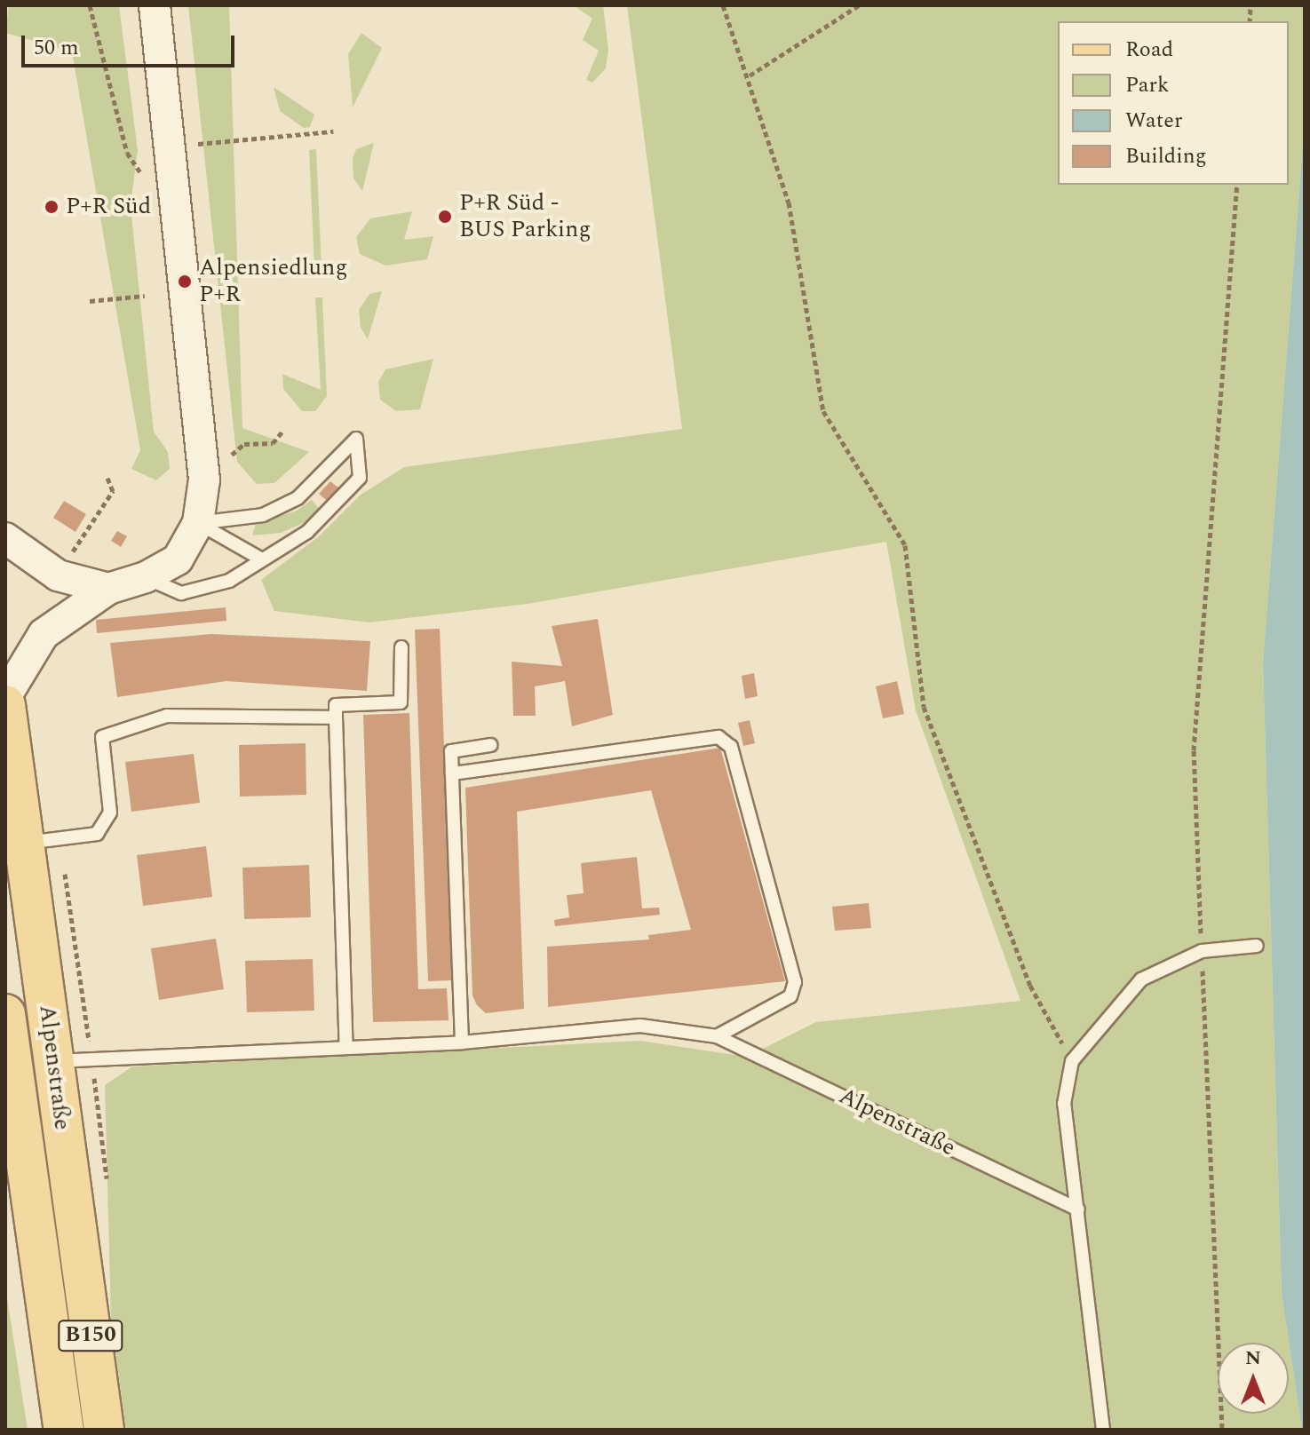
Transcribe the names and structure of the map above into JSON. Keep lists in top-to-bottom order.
{
  "streets": {
    "main road": ["Alpenstraße", "B150"]
  },
  "places": ["P+R Süd", "P+R Süd - BUS Parking", "Alpensiedlung P+R"],
  "legend": [
    "Road",
    "Park",
    "Water",
    "Building"
  ],
  "scale_bar": "50 m",
  "north": "top"
}
